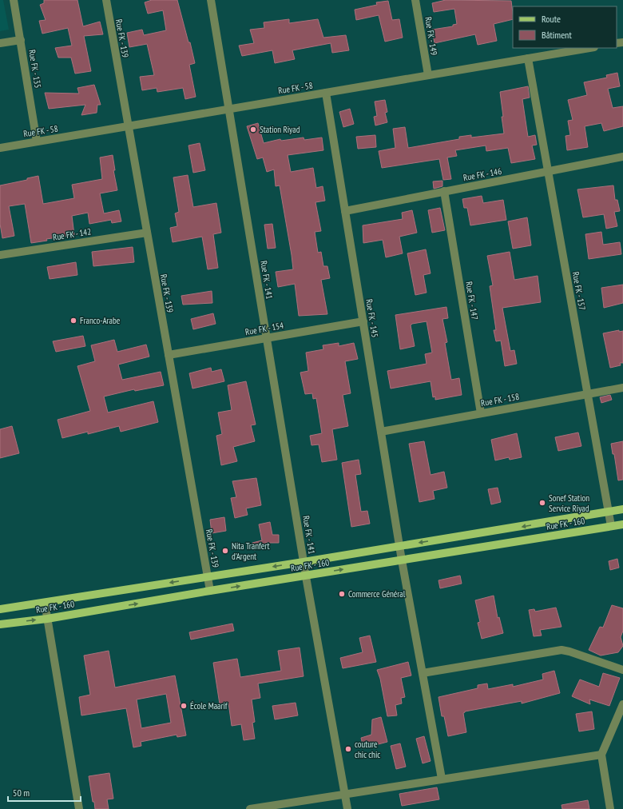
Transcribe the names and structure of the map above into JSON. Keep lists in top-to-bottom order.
{
  "streets": {
    "main road": ["Rue FK - 160"],
    "street": [
      "Rue FK - 149",
      "Rue FK - 139",
      "Rue FK - 135",
      "Rue FK - 58",
      "Rue FK - 146",
      "Rue FK - 142",
      "Rue FK - 141",
      "Rue FK - 157",
      "Rue FK - 147",
      "Rue FK - 145",
      "Rue FK - 154",
      "Rue FK - 158"
    ]
  },
  "crossings": [
    ["Rue FK - 149", "Rue FK - 58"],
    ["Rue FK - 139", "Rue FK - 58"],
    ["Rue FK - 139", "Rue FK - 142"],
    ["Rue FK - 139", "Rue FK - 154"],
    ["Rue FK - 139", "Rue FK - 160"],
    ["Rue FK - 135", "Rue FK - 58"],
    ["Rue FK - 58", "Rue FK - 141"],
    ["Rue FK - 58", "Rue FK - 157"],
    ["Rue FK - 58", "Rue FK - 145"],
    ["Rue FK - 146", "Rue FK - 157"],
    ["Rue FK - 146", "Rue FK - 147"],
    ["Rue FK - 146", "Rue FK - 145"],
    ["Rue FK - 141", "Rue FK - 154"],
    ["Rue FK - 141", "Rue FK - 160"],
    ["Rue FK - 157", "Rue FK - 158"],
    ["Rue FK - 157", "Rue FK - 160"],
    ["Rue FK - 147", "Rue FK - 158"],
    ["Rue FK - 145", "Rue FK - 154"],
    ["Rue FK - 145", "Rue FK - 158"],
    ["Rue FK - 145", "Rue FK - 160"]
  ],
  "places": [
    "Station Riyad",
    "Franco-Arabe",
    "Sonef Station Service Riyad",
    "Nita Tranfert d'Argent",
    "Commerce Général",
    "École Maarif",
    "couture chic chic"
  ],
  "legend": ["Route", "Bâtiment"],
  "scale_bar": "50 m"
}
